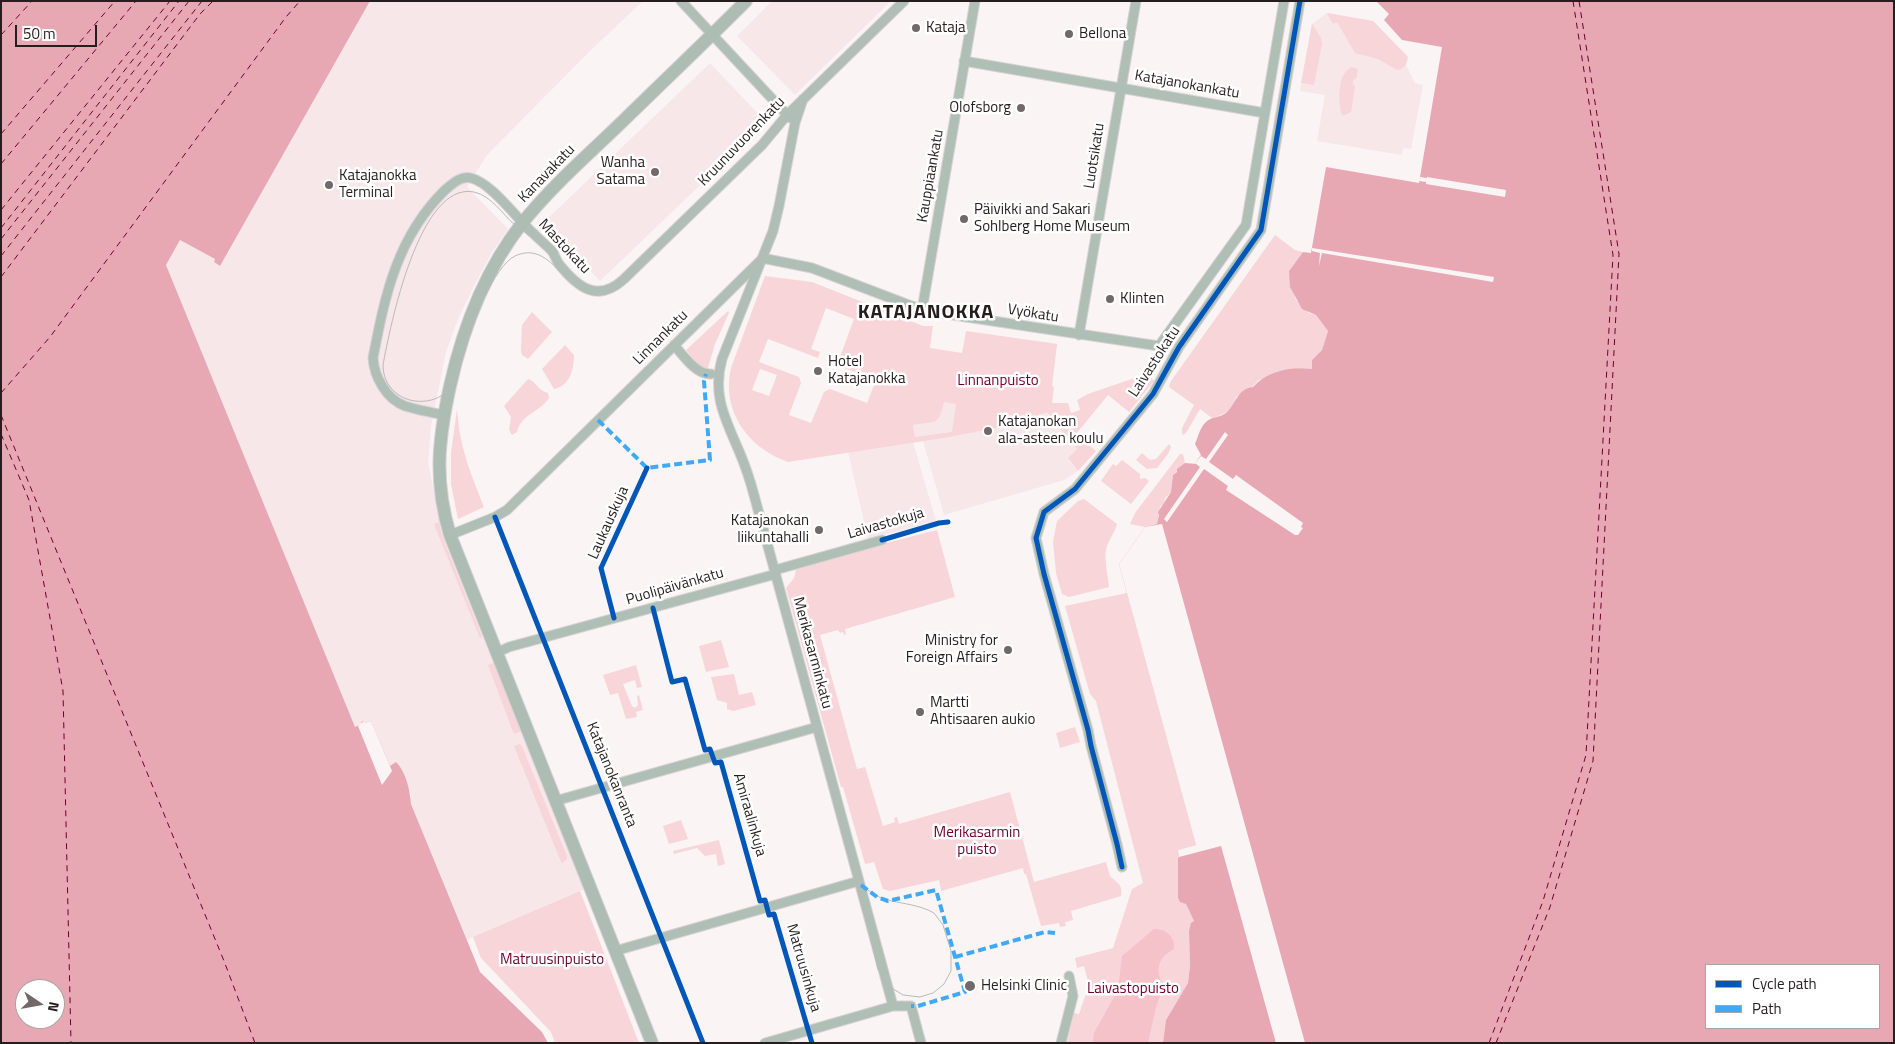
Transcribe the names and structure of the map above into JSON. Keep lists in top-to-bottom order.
{
  "streets": {
    "main road": ["Kanavakatu"],
    "street": [
      "Katajanokankatu",
      "Kruunuvuorenkatu",
      "Luotsikatu",
      "Kauppiaankatu",
      "Mastokatu",
      "Vyökatu",
      "Linnankatu",
      "Laivastokatu",
      "Laivastokuja",
      "Puolipäivänkatu",
      "Merikasarminkatu"
    ],
    "cycle path": ["Laukauskuja", "Katajanokanranta", "Amiraalinkuja"]
  },
  "crossings": [
    ["Katajanokankatu", "Luotsikatu"],
    ["Katajanokankatu", "Kauppiaankatu"],
    ["Katajanokankatu", "Laivastokatu"],
    ["Kruunuvuorenkatu", "Mastokatu"],
    ["Kruunuvuorenkatu", "Linnankatu"],
    ["Luotsikatu", "Vyökatu"],
    ["Kanavakatu", "Mastokatu"],
    ["Kauppiaankatu", "Vyökatu"],
    ["Vyökatu", "Linnankatu"],
    ["Vyökatu", "Laivastokatu"],
    ["Vyökatu", "Merikasarminkatu"],
    ["Linnankatu", "Merikasarminkatu"],
    ["Laivastokuja", "Puolipäivänkatu"],
    ["Laivastokuja", "Merikasarminkatu"],
    ["Puolipäivänkatu", "Merikasarminkatu"]
  ],
  "districts": ["KATAJANOKKA"],
  "parks": [
    "Linnanpuisto",
    "Merikasarmin puisto",
    "Matruusinpuisto",
    "Laivastopuisto"
  ],
  "places": [
    "Kataja",
    "Bellona",
    "Olofsborg",
    "Wanha Satama",
    "Katajanokka Terminal",
    "Päivikki and Sakari Sohlberg Home Museum",
    "Klinten",
    "Hotel Katajanokka",
    "Katajanokan ala-asteen koulu",
    "Katajanokan liikuntahalli",
    "Ministry for Foreign Affairs",
    "Martti Ahtisaaren aukio",
    "Helsinki Clinic"
  ],
  "legend": ["Cycle path", "Path"],
  "scale_bar": "50 m",
  "north": "right"
}
